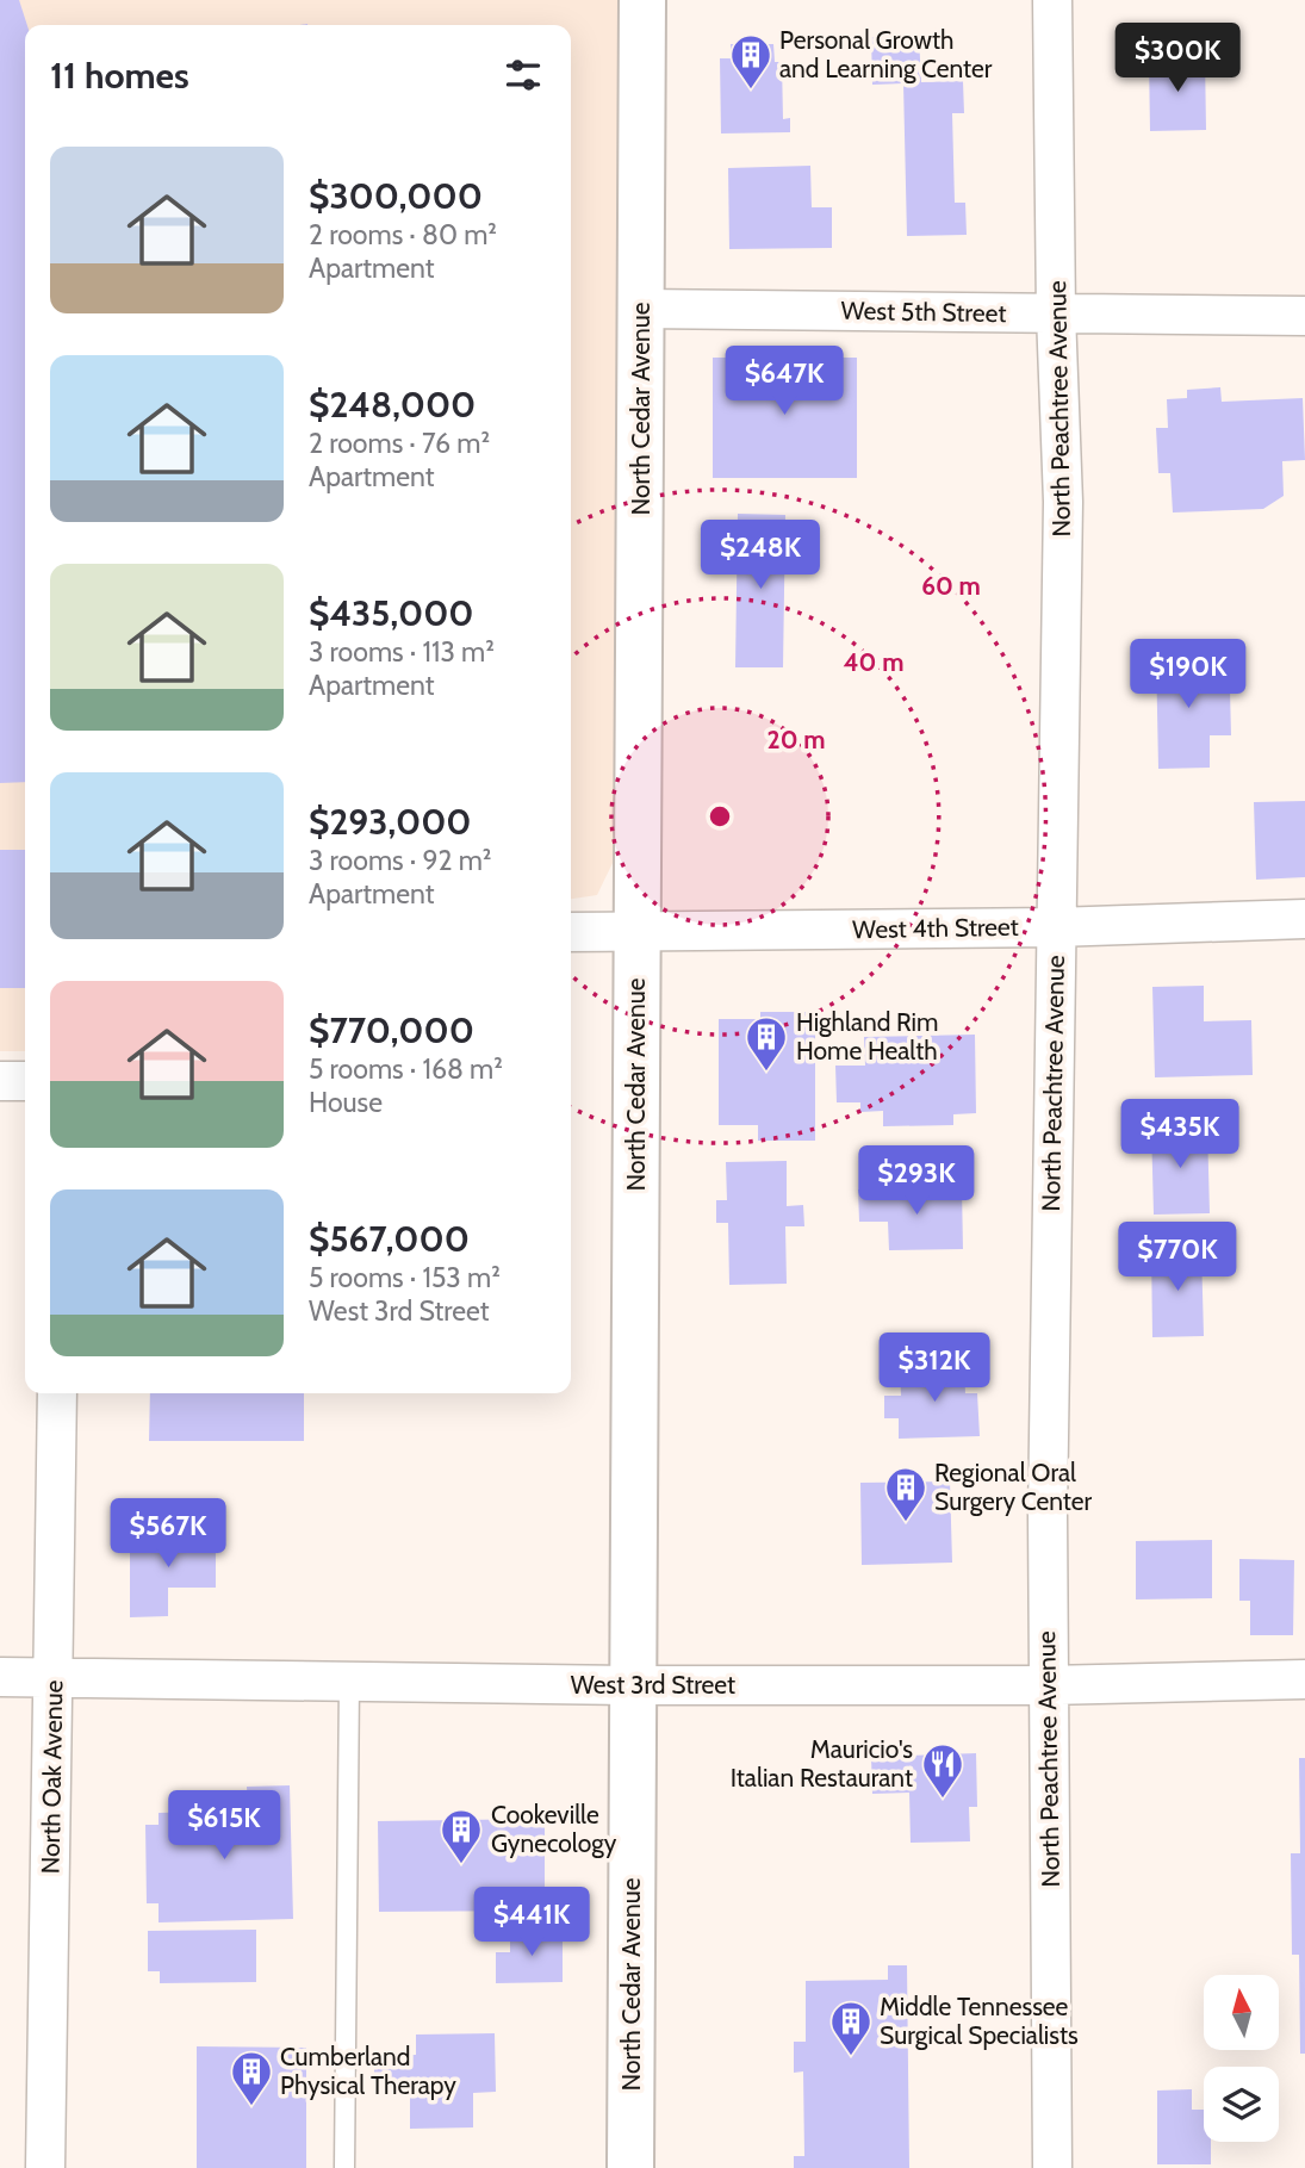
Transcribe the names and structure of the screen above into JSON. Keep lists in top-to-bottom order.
{
  "streets": {
    "street": [
      "West 5th Street",
      "North Cedar Avenue",
      "North Peachtree Avenue",
      "West 4th Street",
      "West 3rd Street",
      "North Oak Avenue"
    ]
  },
  "crossings": [
    ["West 5th Street", "North Cedar Avenue"],
    ["West 5th Street", "North Peachtree Avenue"],
    ["North Cedar Avenue", "West 4th Street"],
    ["North Cedar Avenue", "West 3rd Street"],
    ["North Peachtree Avenue", "West 4th Street"],
    ["North Peachtree Avenue", "West 3rd Street"],
    ["West 3rd Street", "North Oak Avenue"]
  ],
  "places": {
    "building": [
      "Personal Growth and Learning Center",
      "Highland Rim Home Health",
      "Regional Oral Surgery Center",
      "Cookeville Gynecology",
      "Middle Tennessee Surgical Specialists",
      "Cumberland Physical Therapy"
    ],
    "restaurant": ["Mauricio's Italian Restaurant"]
  },
  "north": "top",
  "page": {
    "price": [
      "$300K",
      "$647K",
      "$248K",
      "$190K",
      "$435K",
      "$293K",
      "$770K",
      "$312K",
      "$567K",
      "$615K",
      "$441K"
    ],
    "heading": "11 homes",
    "list": [
      {
        "name": "$300,000",
        "note": "2 rooms · 80 m² · Apartment"
      },
      {
        "name": "$248,000",
        "note": "2 rooms · 76 m² · Apartment"
      },
      {
        "name": "$435,000",
        "note": "3 rooms · 113 m² · Apartment"
      },
      {
        "name": "$293,000",
        "note": "3 rooms · 92 m² · Apartment"
      },
      {
        "name": "$770,000",
        "note": "5 rooms · 168 m² · House"
      },
      {
        "name": "$567,000",
        "note": "5 rooms · 153 m² · West 3rd Street"
      }
    ]
  },
  "rings": ["60 m", "40 m", "20 m"]
}
